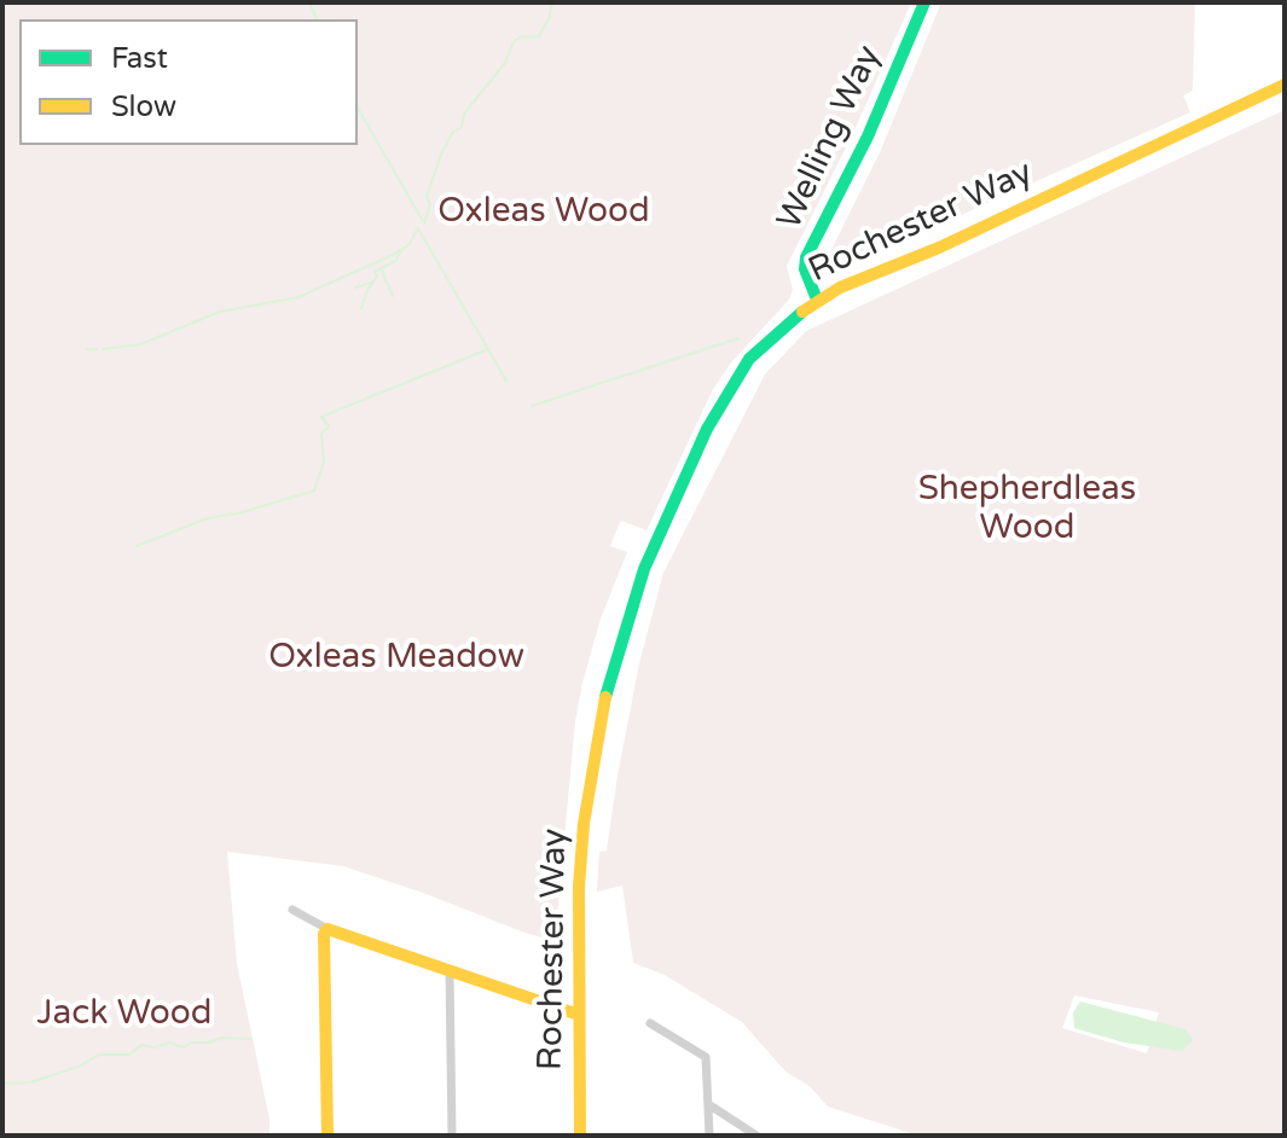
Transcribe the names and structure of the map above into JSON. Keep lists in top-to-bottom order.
{
  "streets": {
    "street": ["Welling Way", "Rochester Way"]
  },
  "crossings": [
    ["Welling Way", "Rochester Way"]
  ],
  "parks": [
    "Oxleas Wood",
    "Shepherdleas Wood",
    "Oxleas Meadow",
    "Jack Wood"
  ],
  "legend": ["Fast", "Slow"]
}
